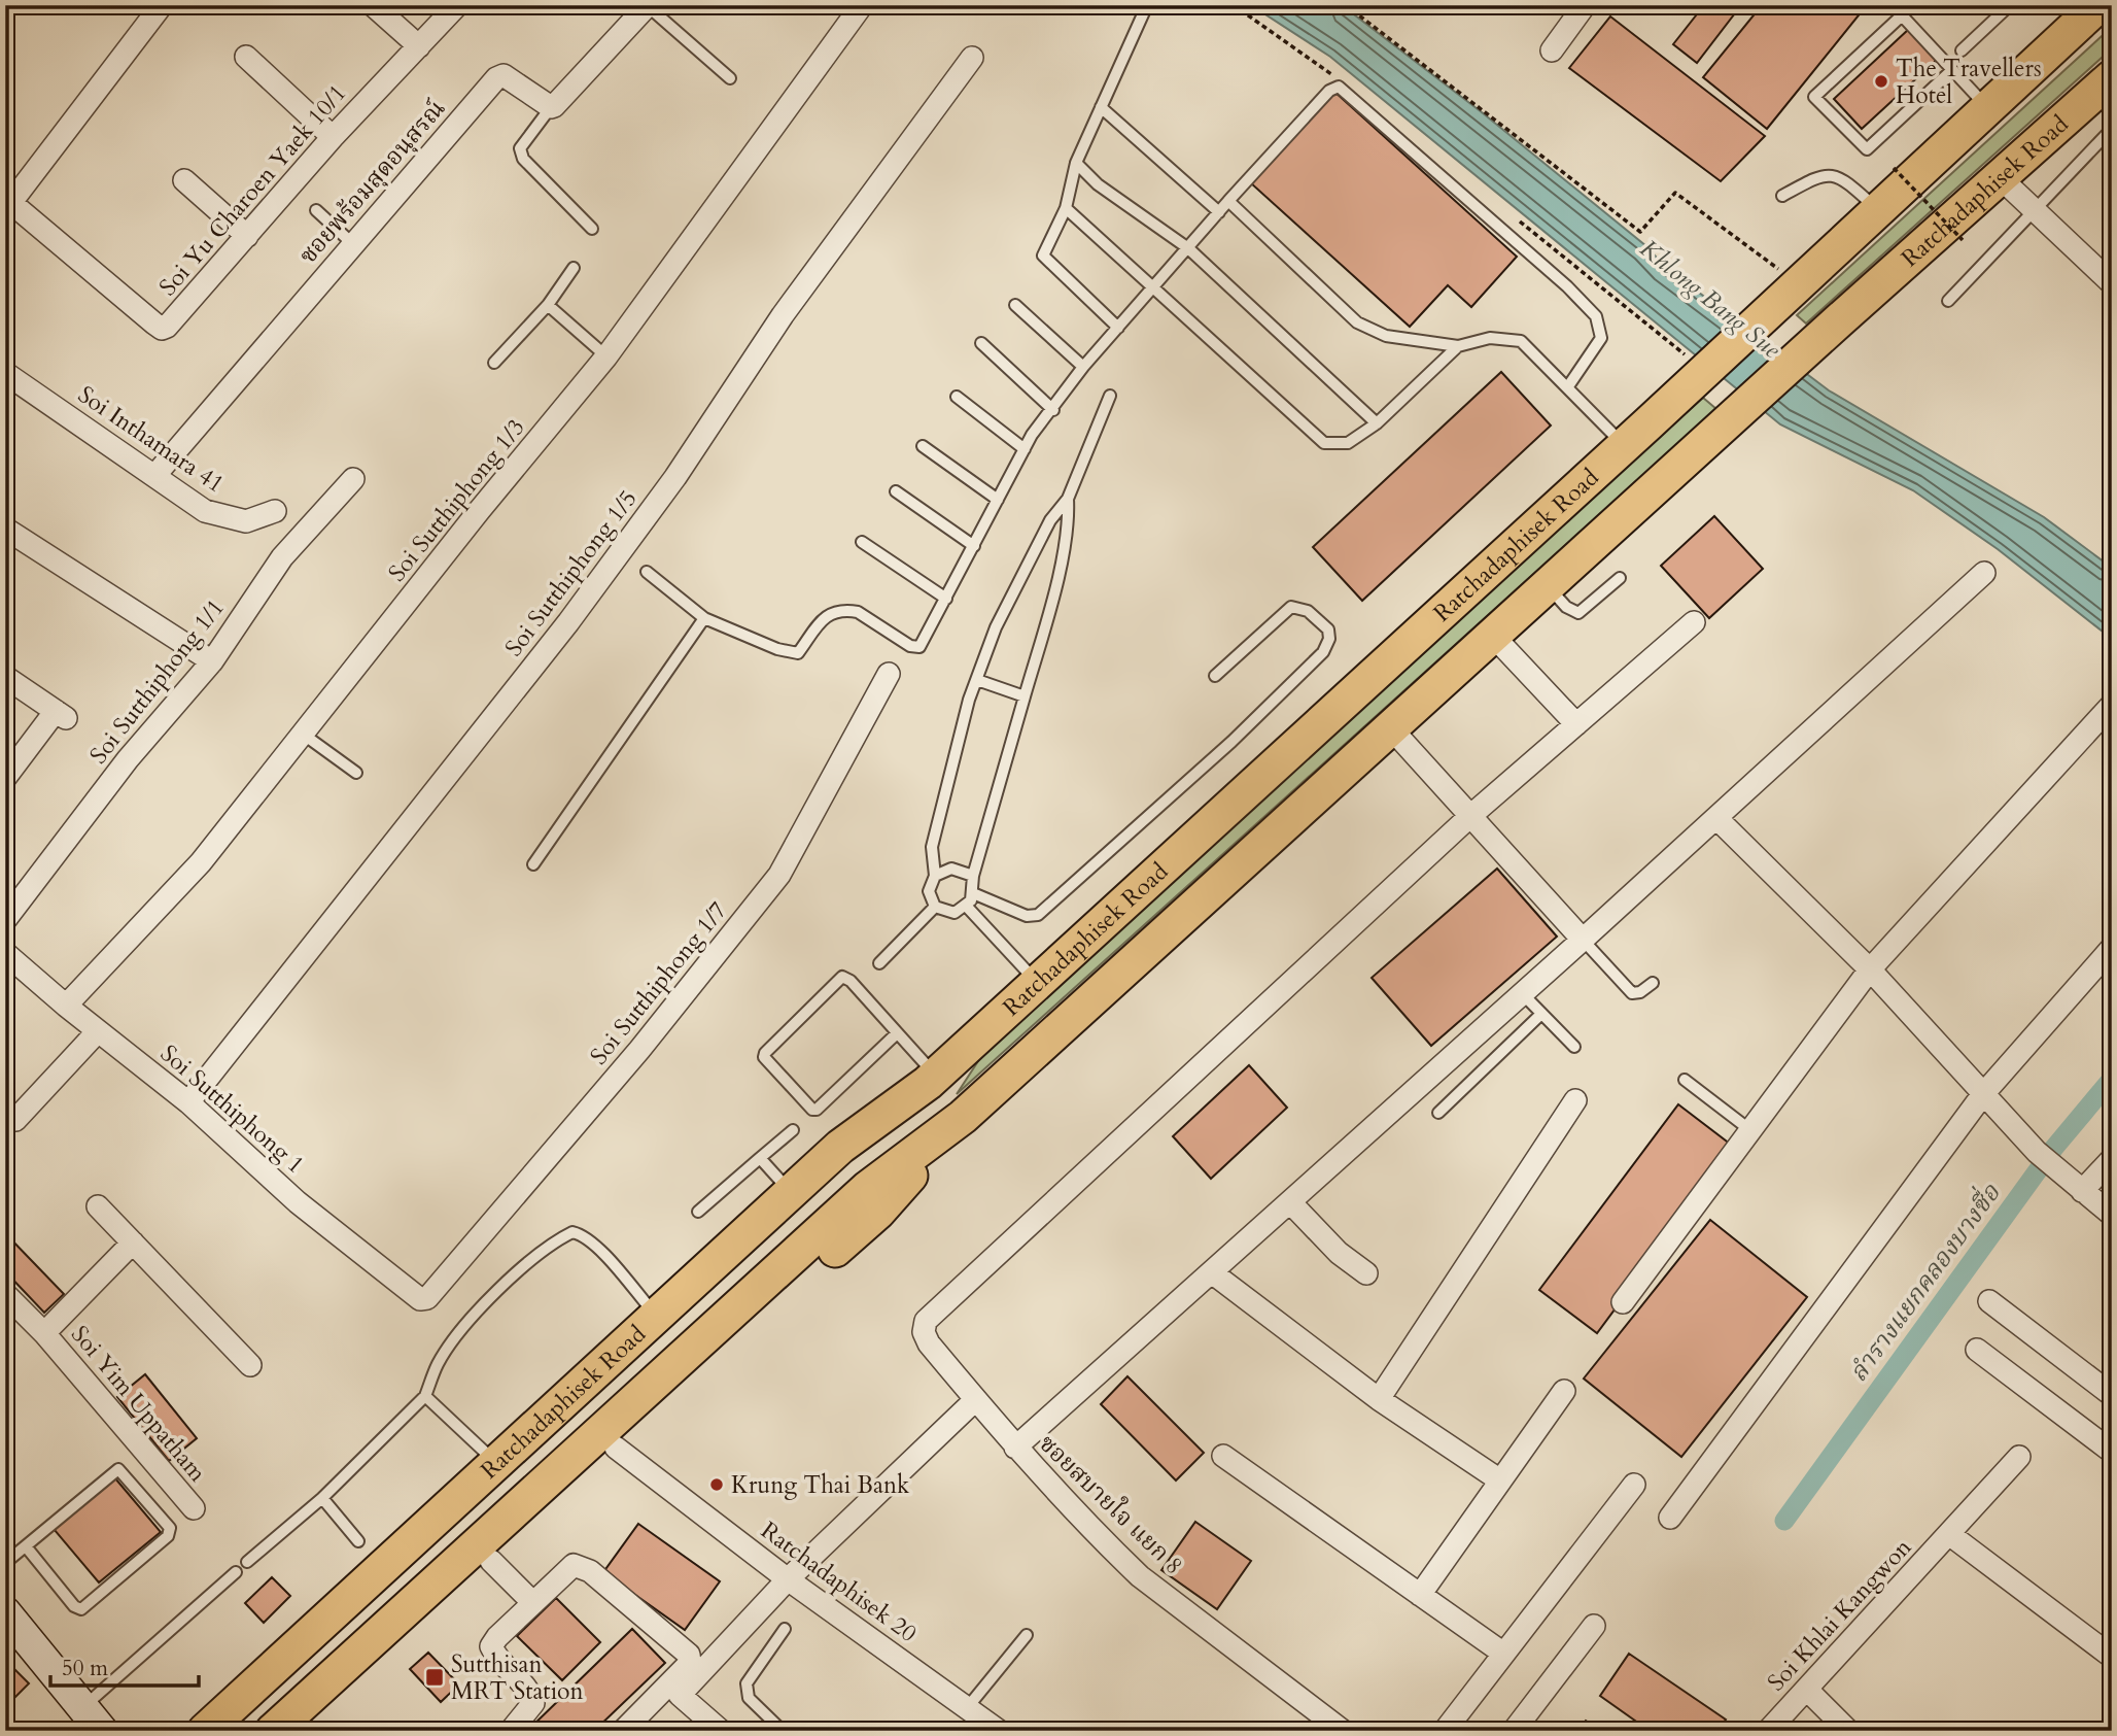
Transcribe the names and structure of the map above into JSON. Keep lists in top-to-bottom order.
{
  "streets": {
    "main road": ["Ratchadaphisek Road"],
    "street": [
      "ซอยพร้อมสุดอนุสรณ์",
      "Soi Yu Charoen Yaek 10/1",
      "Soi Inthamara 41",
      "Soi Sutthiphong 1/3",
      "Soi Sutthiphong 1/5",
      "Soi Sutthiphong 1/1",
      "Soi Sutthiphong 1/7",
      "Soi Sutthiphong 1",
      "Soi Yim Uppatham",
      "ซอยสบายใจ แยก 8",
      "Ratchadaphisek 20",
      "Soi Khlai Kangwon"
    ]
  },
  "crossings": [
    ["ซอยพร้อมสุดอนุสรณ์", "Soi Inthamara 41"],
    ["Ratchadaphisek Road", "Ratchadaphisek 20"],
    ["Soi Sutthiphong 1/3", "Soi Sutthiphong 1"],
    ["Soi Sutthiphong 1/5", "Soi Sutthiphong 1"],
    ["Soi Sutthiphong 1/7", "Soi Sutthiphong 1"]
  ],
  "water": ["Khlong Bang Sue", "ลำรางแยกคลองบางซื่อ"],
  "places": {
    "other": ["The Travellers Hotel", "Krung Thai Bank"],
    "transit": ["Sutthisan MRT Station"]
  },
  "scale_bar": "50 m"
}
